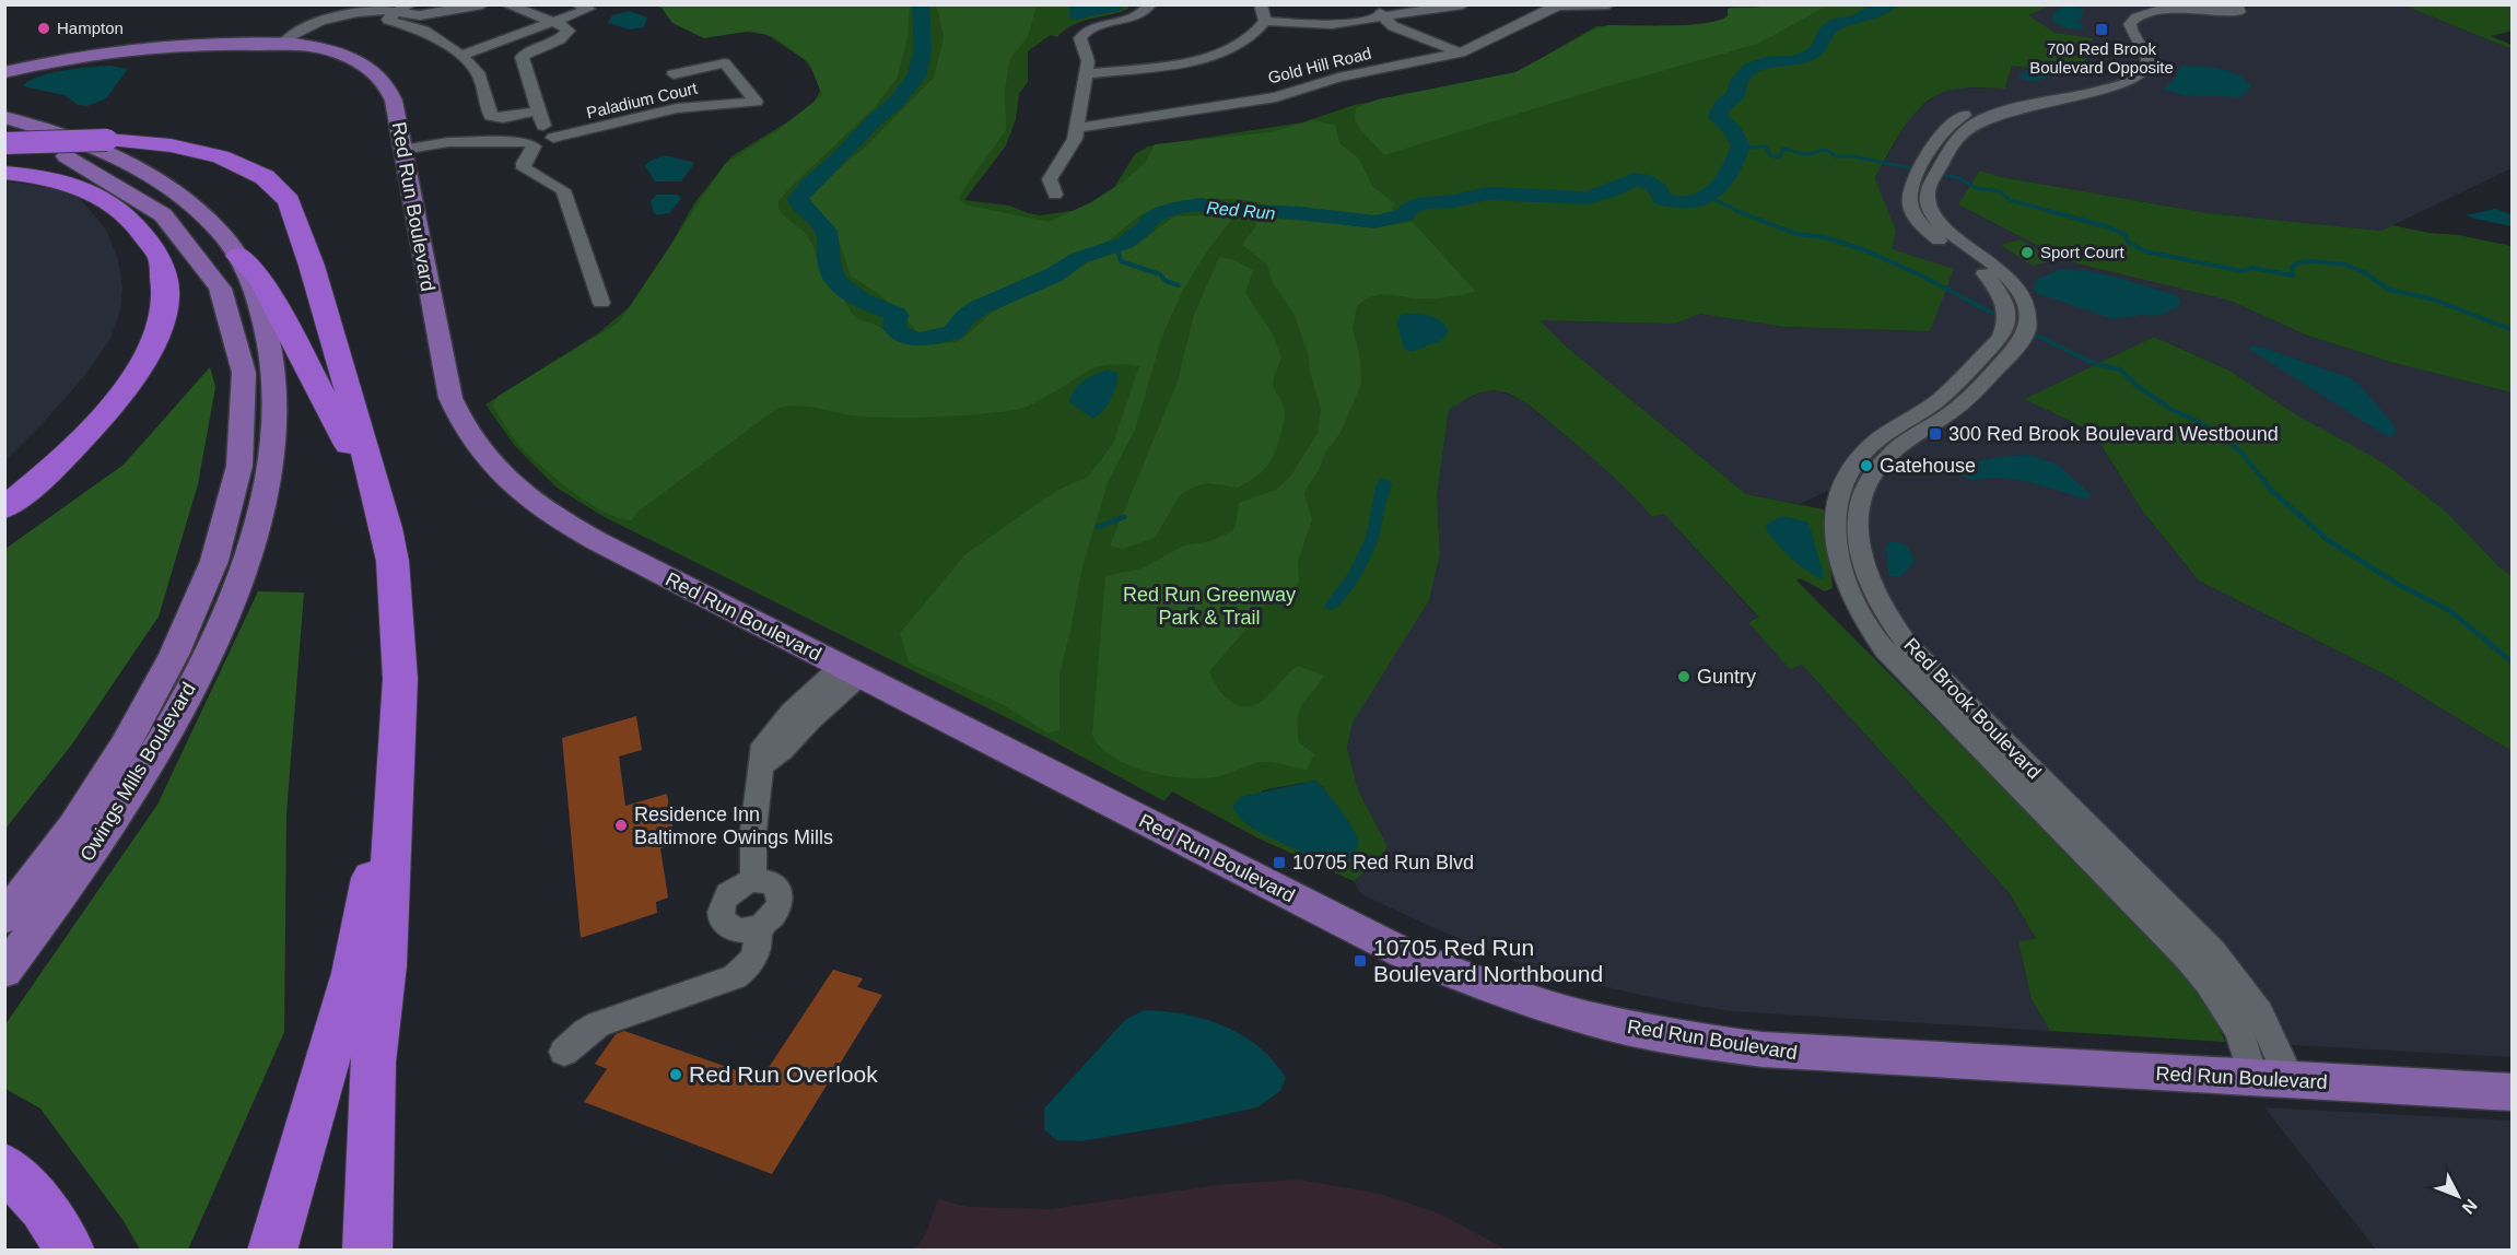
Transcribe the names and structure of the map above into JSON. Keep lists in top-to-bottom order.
{
  "streets": {
    "main road": ["Red Run Boulevard", "Owings Mills Boulevard"],
    "street": ["Gold Hill Road", "Paladium Court", "Red Brook Boulevard"]
  },
  "crossings": [
    ["Paladium Court", "Red Run Boulevard"],
    ["Red Run Boulevard", "Red Brook Boulevard"]
  ],
  "water": ["Red Run"],
  "parks": ["Red Run Greenway Park & Trail"],
  "places": {
    "other": [
      "Hampton",
      "Sport Court",
      "Gatehouse",
      "Guntry",
      "Residence Inn Baltimore Owings Mills",
      "Red Run Overlook"
    ],
    "transit": [
      "700 Red Brook Boulevard Opposite",
      "300 Red Brook Boulevard Westbound",
      "10705 Red Run Blvd",
      "10705 Red Run Boulevard Northbound"
    ]
  },
  "north": "bottom right"
}
